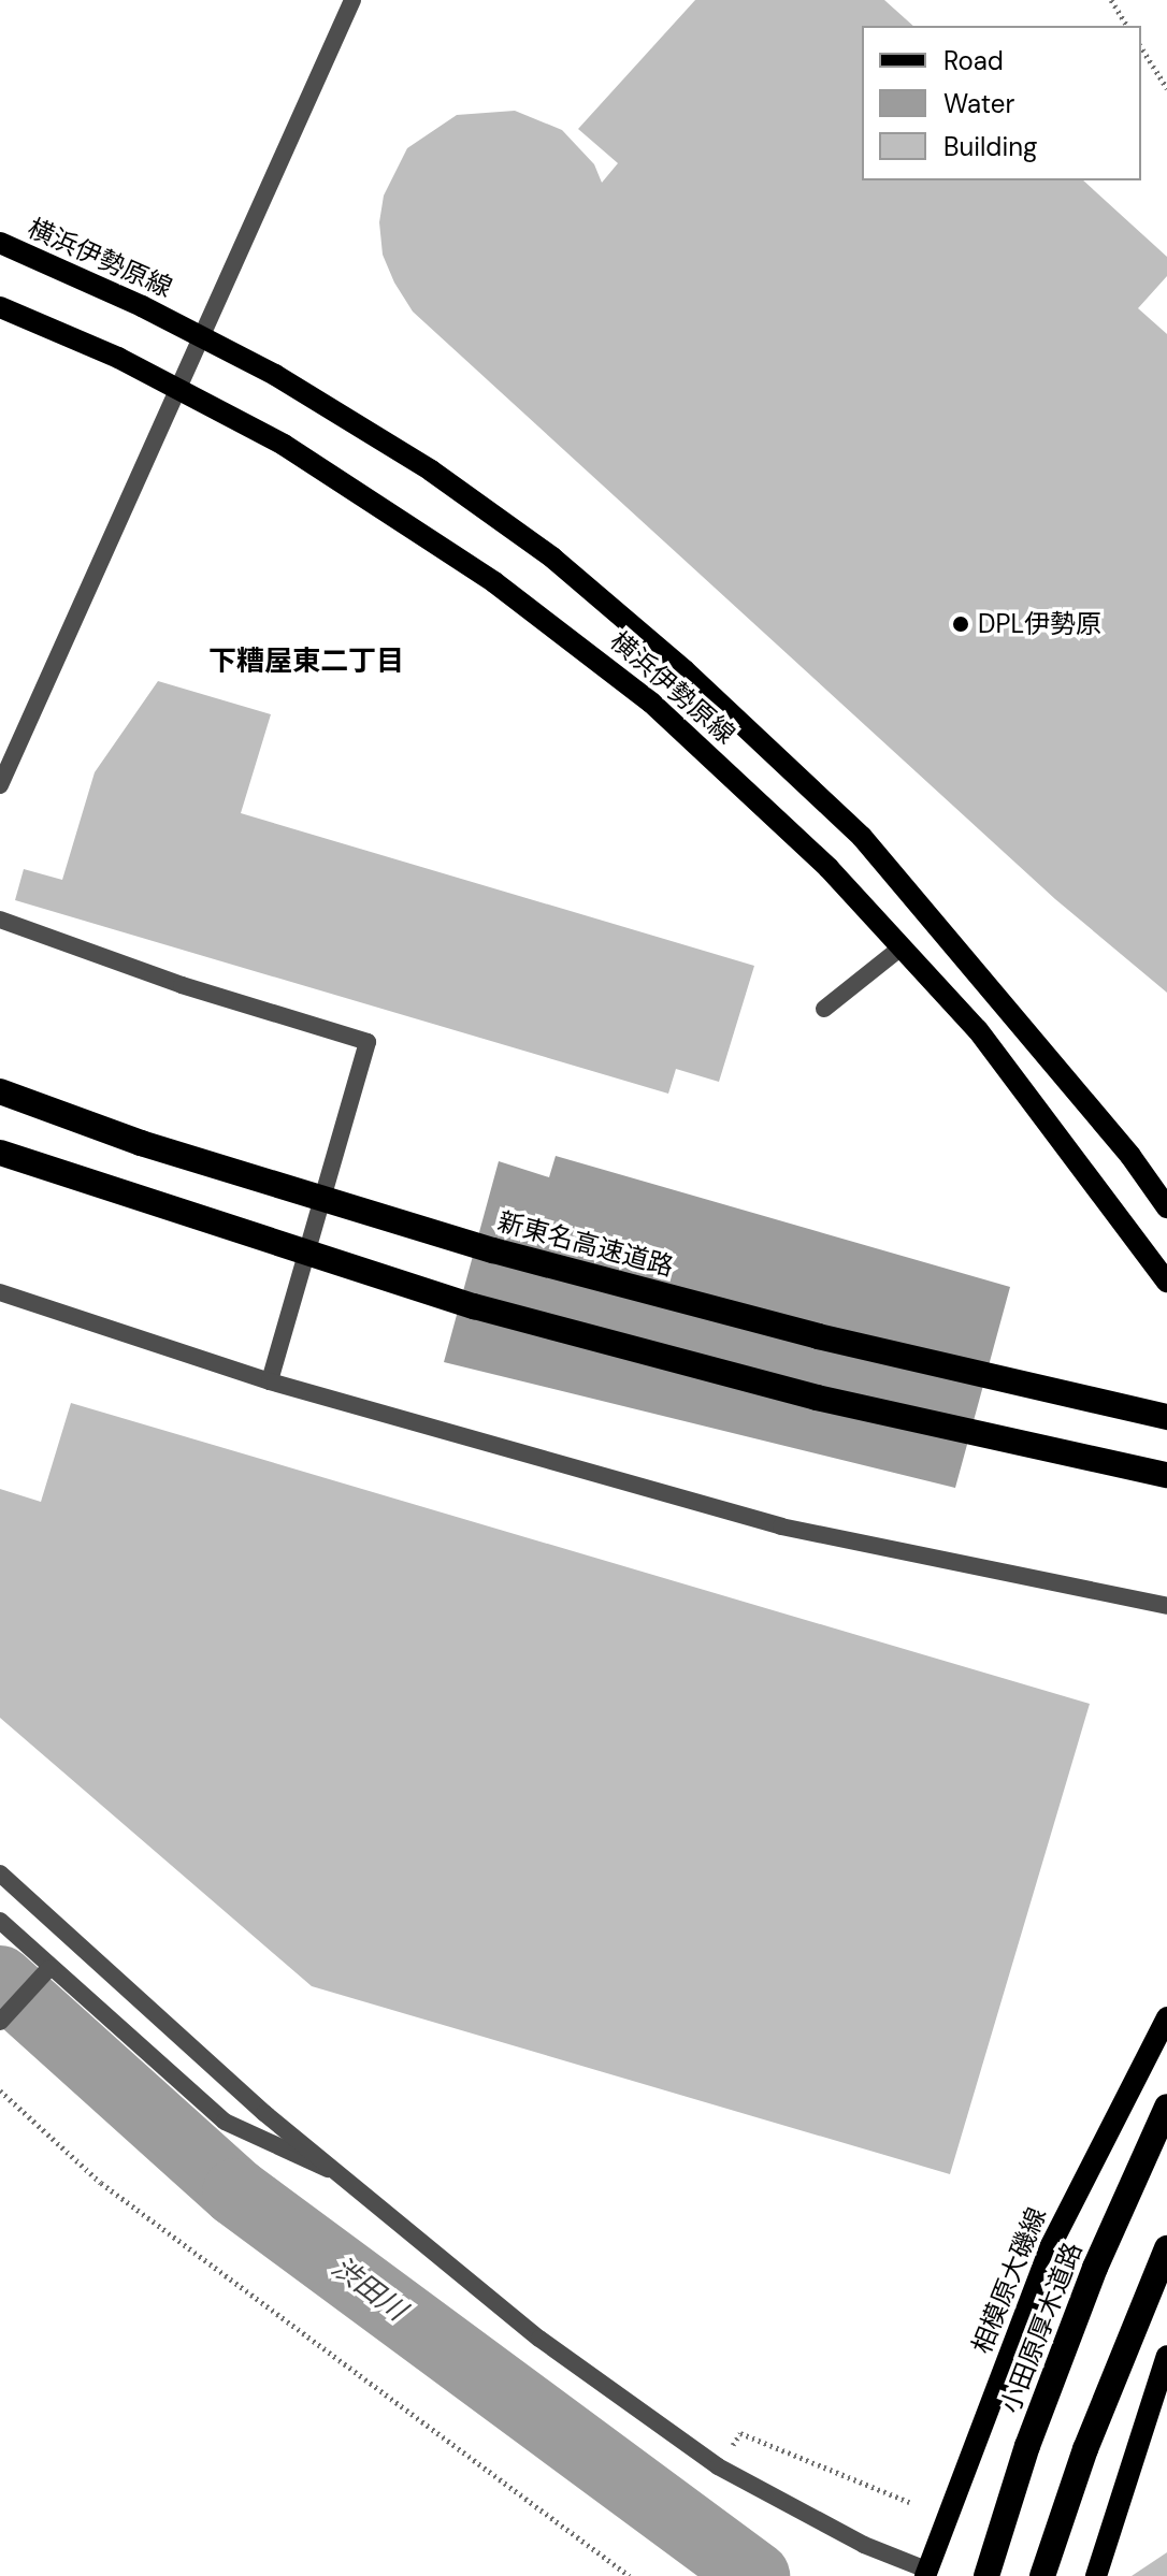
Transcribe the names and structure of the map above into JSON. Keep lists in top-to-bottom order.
{
  "streets": {
    "highway": ["新東名高速道路", "小田原厚木道路"],
    "main road": ["横浜伊勢原線", "相模原大磯線"]
  },
  "districts": ["下糟屋東二丁目"],
  "water": ["渋田川"],
  "places": ["DPL伊勢原"],
  "legend": ["Road", "Water", "Building"]
}
